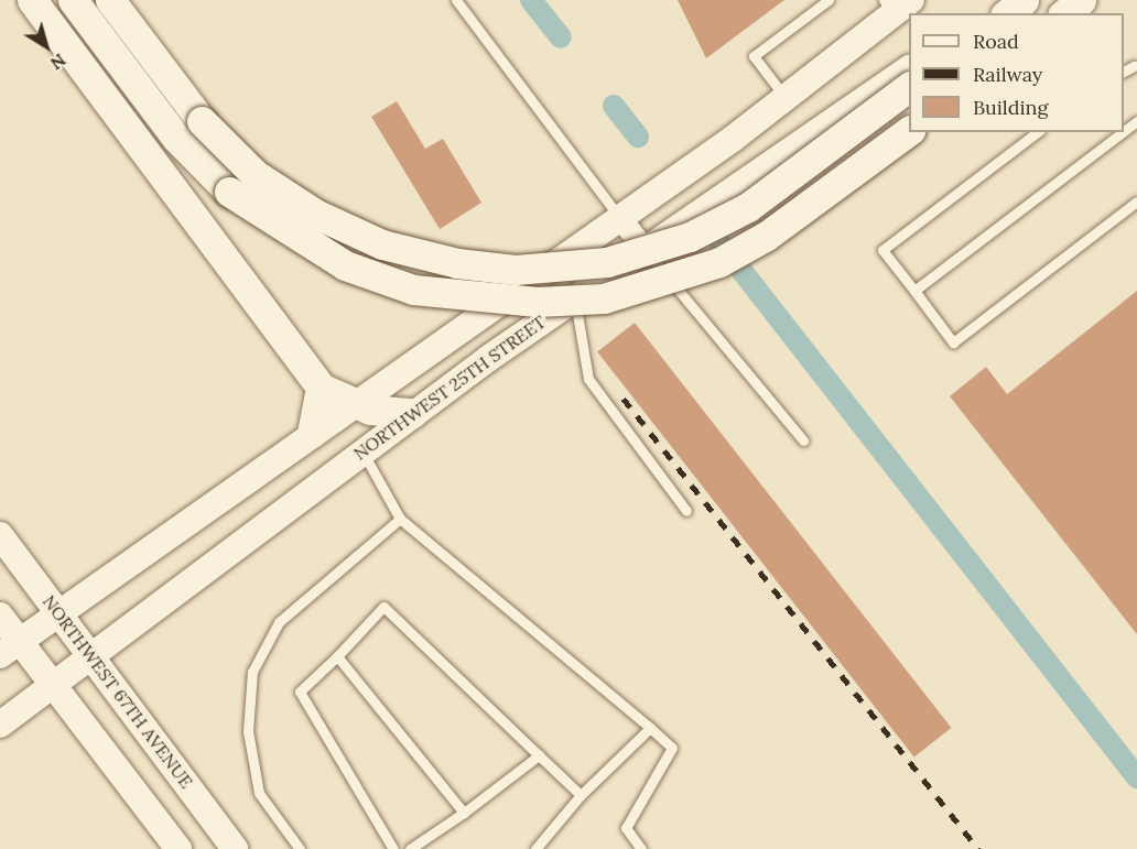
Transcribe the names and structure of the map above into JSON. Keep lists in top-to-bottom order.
{
  "streets": {
    "street": ["NORTHWEST 25TH STREET", "NORTHWEST 67TH AVENUE"]
  },
  "crossings": [
    ["NORTHWEST 25TH STREET", "NORTHWEST 67TH AVENUE"]
  ],
  "legend": ["Road", "Railway", "Building"],
  "north": "bottom right"
}
